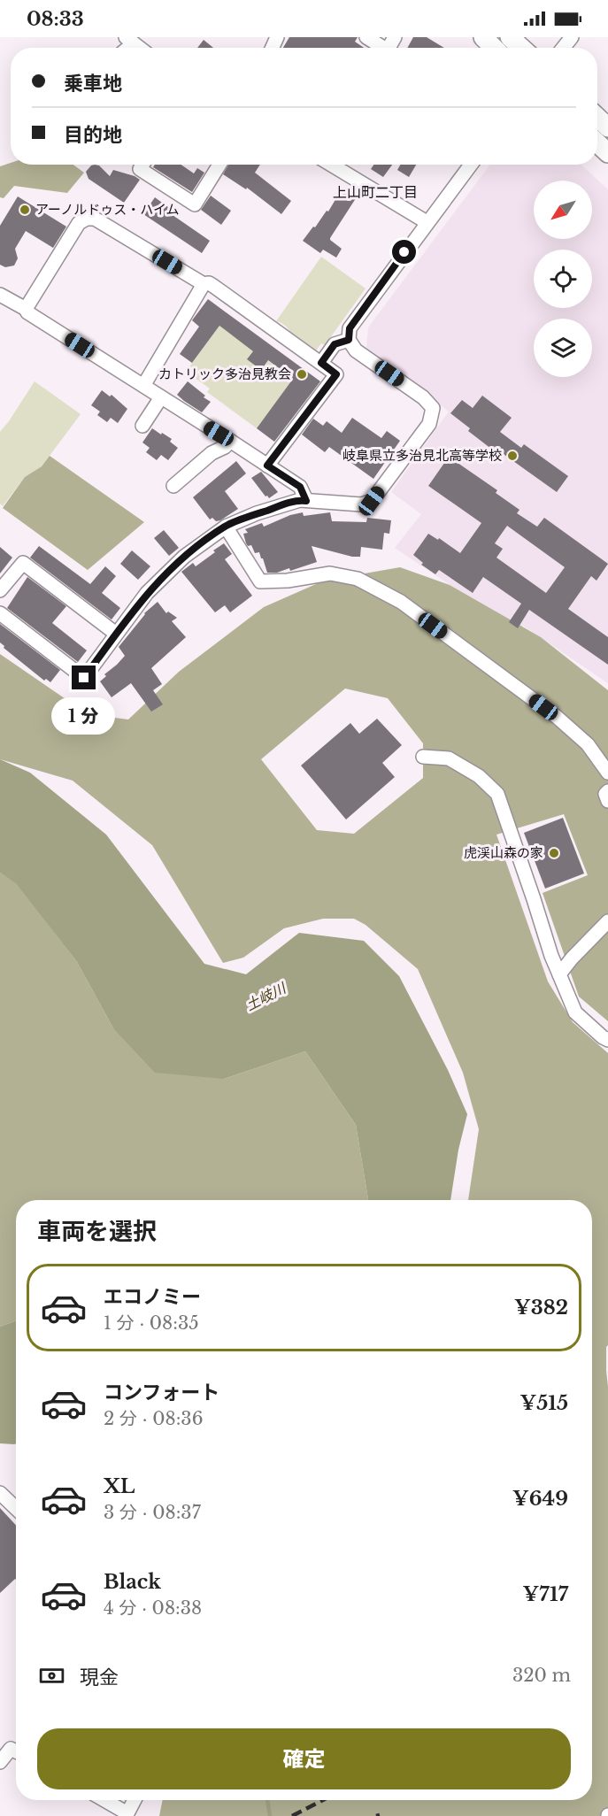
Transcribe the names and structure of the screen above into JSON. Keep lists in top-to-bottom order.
{
  "districts": ["上山町二丁目"],
  "water": ["土岐川"],
  "places": [
    "アーノルドゥス・ハイム",
    "カトリック多治見教会",
    "岐阜県立多治見北高等学校",
    "虎渓山森の家"
  ],
  "north": "bottom left",
  "page": {
    "status": "08:33",
    "banner": ["乗車地", "目的地"],
    "bubble": "1 分",
    "heading": "車両を選択",
    "list": [
      {
        "name": "エコノミー",
        "note": "1 分 · 08:35",
        "value": "¥382"
      },
      {
        "name": "コンフォート",
        "note": "2 分 · 08:36",
        "value": "¥515"
      },
      {
        "name": "XL",
        "note": "3 分 · 08:37",
        "value": "¥649"
      },
      {
        "name": "Black",
        "note": "4 分 · 08:38",
        "value": "¥717"
      }
    ],
    "pay": ["現金", "320 m"],
    "buttons": "確定"
  }
}
